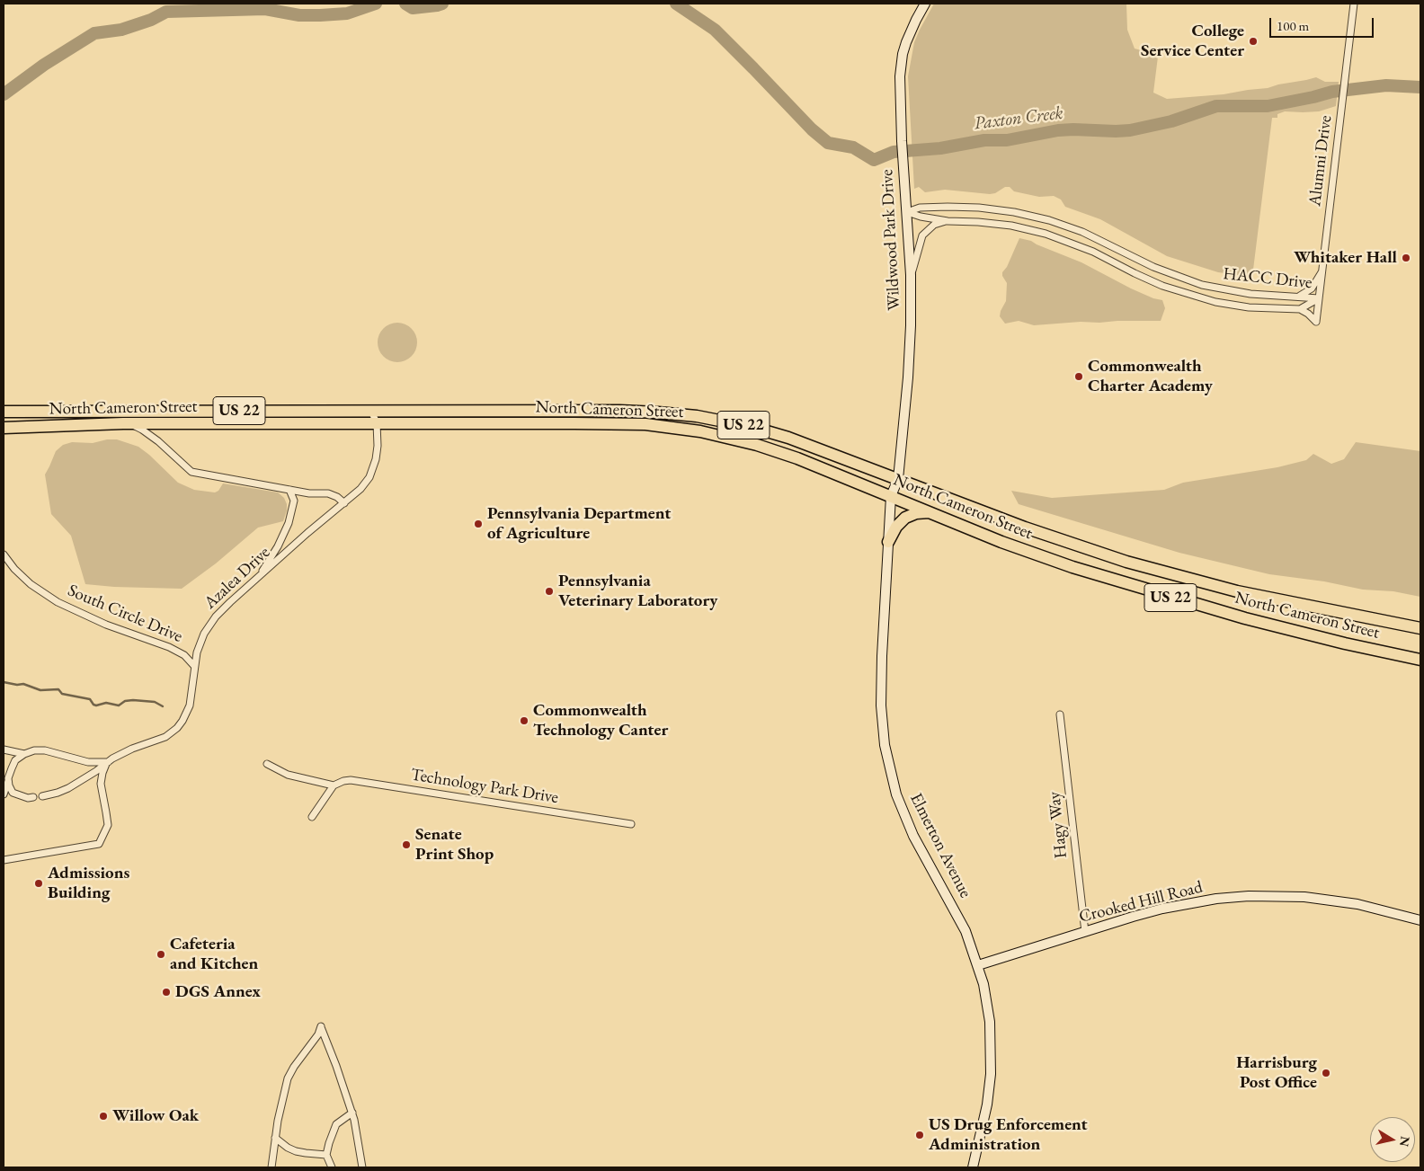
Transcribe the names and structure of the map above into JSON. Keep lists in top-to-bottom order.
{
  "streets": {
    "highway": ["North Cameron Street", "US 22"],
    "street": [
      "Alumni Drive",
      "Wildwood Park Drive",
      "HACC Drive",
      "Azalea Drive",
      "South Circle Drive",
      "Technology Park Drive",
      "Hagy Way",
      "Elmerton Avenue",
      "Crooked Hill Road"
    ]
  },
  "crossings": [
    ["Alumni Drive", "HACC Drive"],
    ["Wildwood Park Drive", "HACC Drive"],
    ["Wildwood Park Drive", "North Cameron Street"],
    ["Wildwood Park Drive", "Elmerton Avenue"],
    ["North Cameron Street", "Azalea Drive"],
    ["North Cameron Street", "Elmerton Avenue"],
    ["Azalea Drive", "South Circle Drive"],
    ["Hagy Way", "Crooked Hill Road"],
    ["Elmerton Avenue", "Crooked Hill Road"]
  ],
  "water": ["Paxton Creek"],
  "places": [
    "College Service Center",
    "Whitaker Hall",
    "Commonwealth Charter Academy",
    "Pennsylvania Department of Agriculture",
    "Pennsylvania Veterinary Laboratory",
    "Commonwealth Technology Canter",
    "Senate Print Shop",
    "Admissions Building",
    "Cafeteria and Kitchen",
    "DGS Annex",
    "Harrisburg Post Office",
    "Willow Oak",
    "US Drug Enforcement Administration"
  ],
  "scale_bar": "100 m",
  "north": "right"
}
